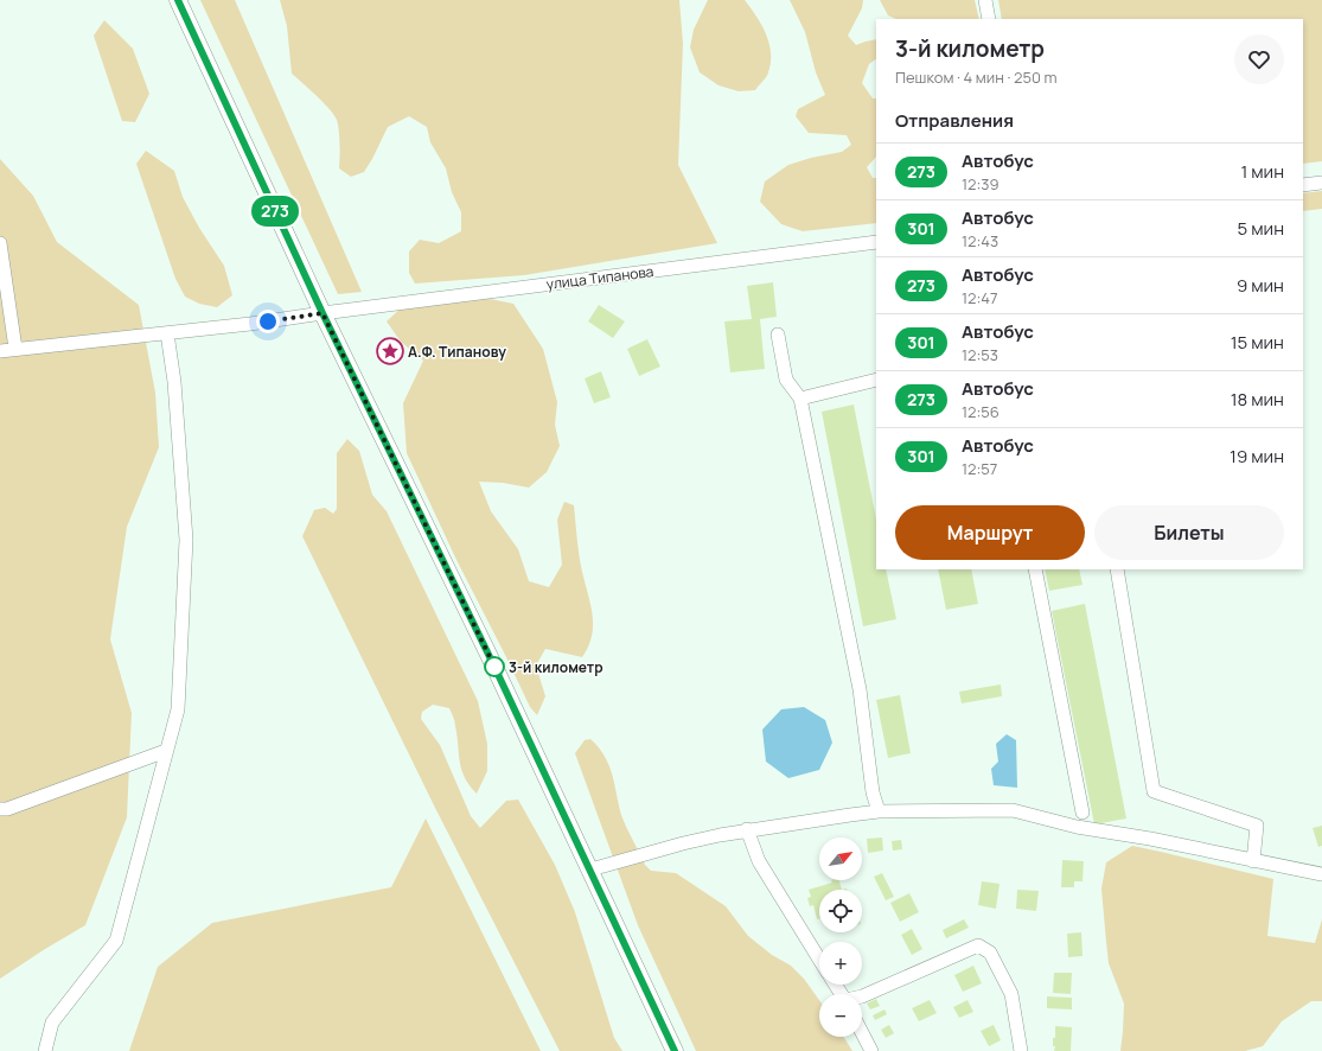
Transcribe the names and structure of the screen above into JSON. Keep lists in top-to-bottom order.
{
  "streets": {
    "street": ["улица Типанова"]
  },
  "places": {
    "place": ["А.Ф. Типанову"],
    "other": ["3-й километр"]
  },
  "lines": ["bus line 273"],
  "north": "top right",
  "page": {
    "on_map": "273",
    "heading": [
      ["3-й километр", "Пешком · 4 мин · 250 m"],
      "Отправления"
    ],
    "list": [
      {
        "mark": "273",
        "name": "Автобус",
        "note": "12:39",
        "value": "1 мин"
      },
      {
        "mark": "301",
        "name": "Автобус",
        "note": "12:43",
        "value": "5 мин"
      },
      {
        "mark": "273",
        "name": "Автобус",
        "note": "12:47",
        "value": "9 мин"
      },
      {
        "mark": "301",
        "name": "Автобус",
        "note": "12:53",
        "value": "15 мин"
      },
      {
        "mark": "273",
        "name": "Автобус",
        "note": "12:56",
        "value": "18 мин"
      },
      {
        "mark": "301",
        "name": "Автобус",
        "note": "12:57",
        "value": "19 мин"
      }
    ],
    "buttons": ["Маршрут", "Билеты"],
    "map_buttons": ["+", "−"]
  }
}
